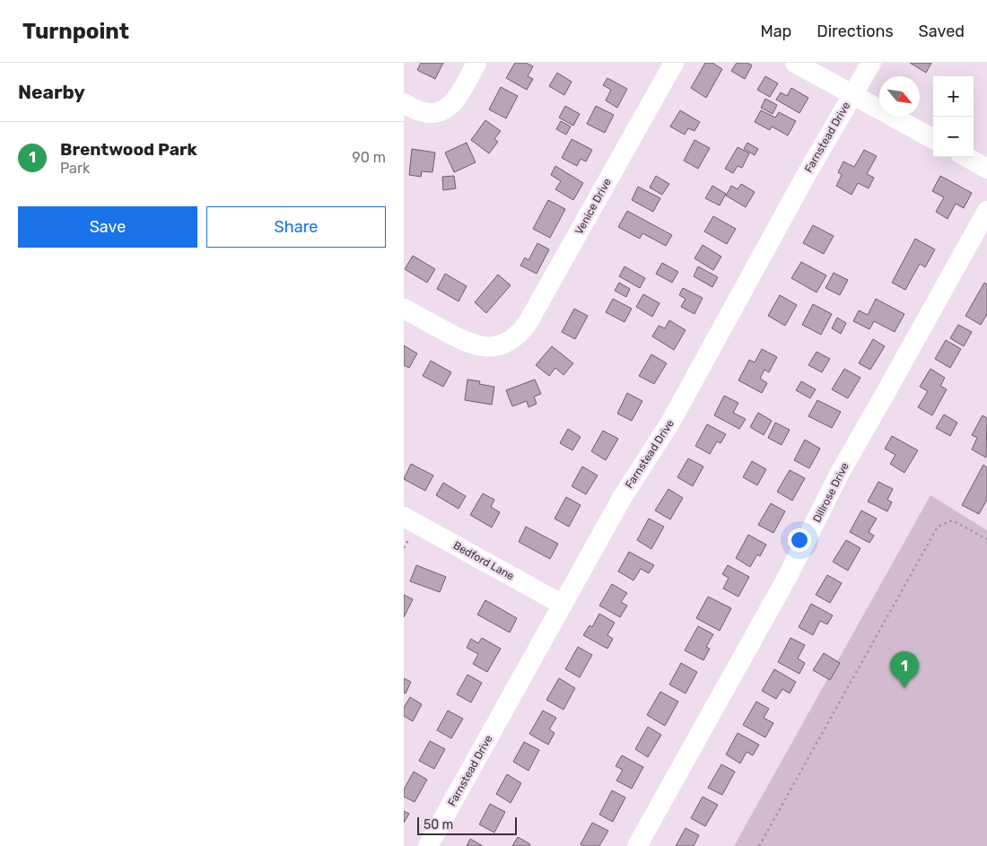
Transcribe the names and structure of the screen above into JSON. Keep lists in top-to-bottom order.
{
  "streets": {
    "street": [
      "Farnstead Drive",
      "Venice Drive",
      "Dillrose Drive",
      "Bedford Lane"
    ]
  },
  "crossings": [
    ["Farnstead Drive", "Bedford Lane"]
  ],
  "scale_bar": "50 m",
  "north": "bottom right",
  "page": {
    "header": "Turnpoint",
    "nav": ["Map", "Directions", "Saved"],
    "heading": "Nearby",
    "map_buttons": ["+", "−"],
    "list": [
      {
        "mark": "1",
        "name": "Brentwood Park",
        "note": "Park",
        "value": "90 m"
      }
    ],
    "buttons": ["Save", "Share"],
    "pins": "1",
    "scale": "50 m"
  }
}
